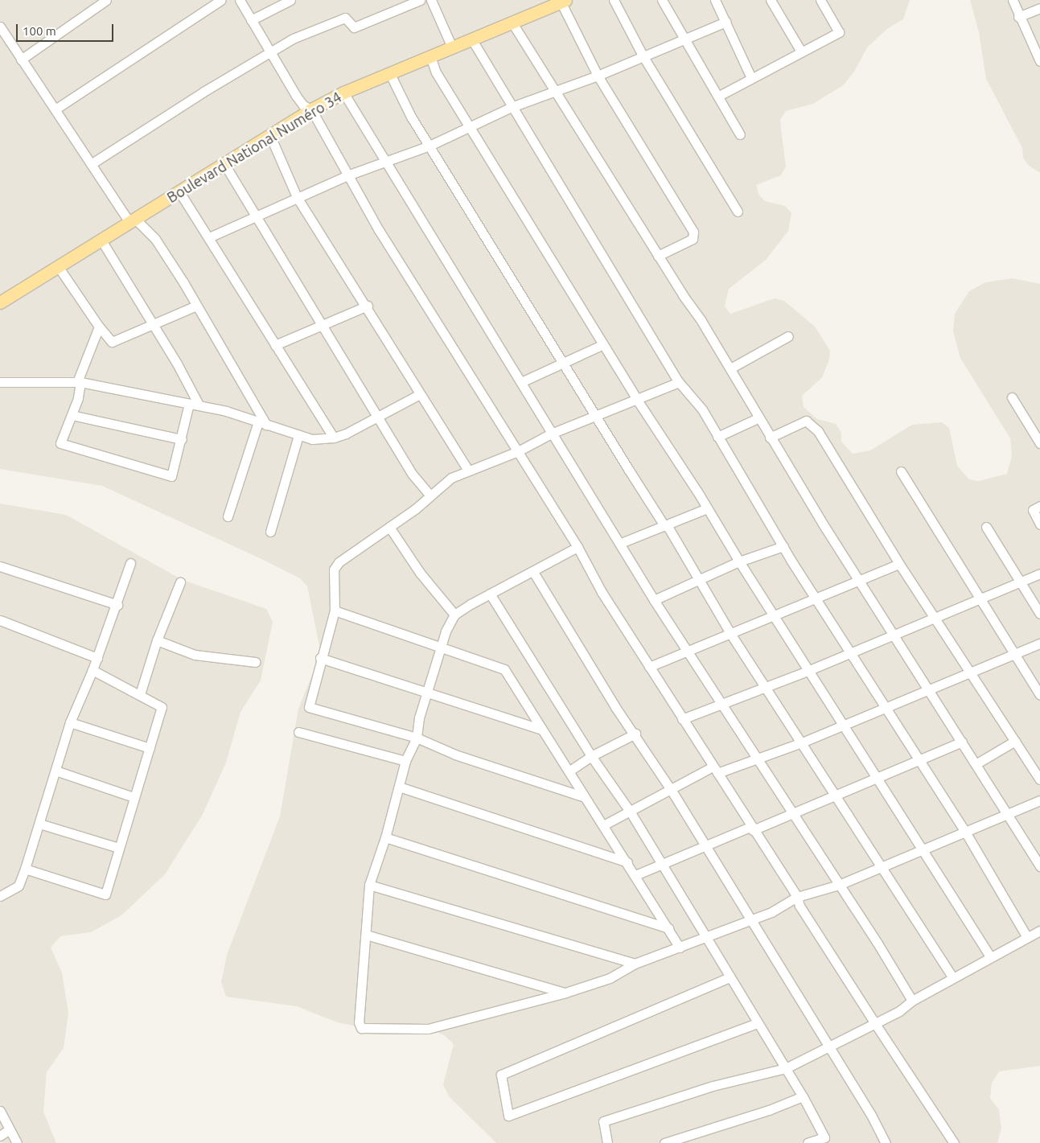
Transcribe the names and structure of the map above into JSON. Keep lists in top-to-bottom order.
{
  "streets": {
    "main road": ["Boulevard National Numéro 34"]
  },
  "scale_bar": "100 m"
}
